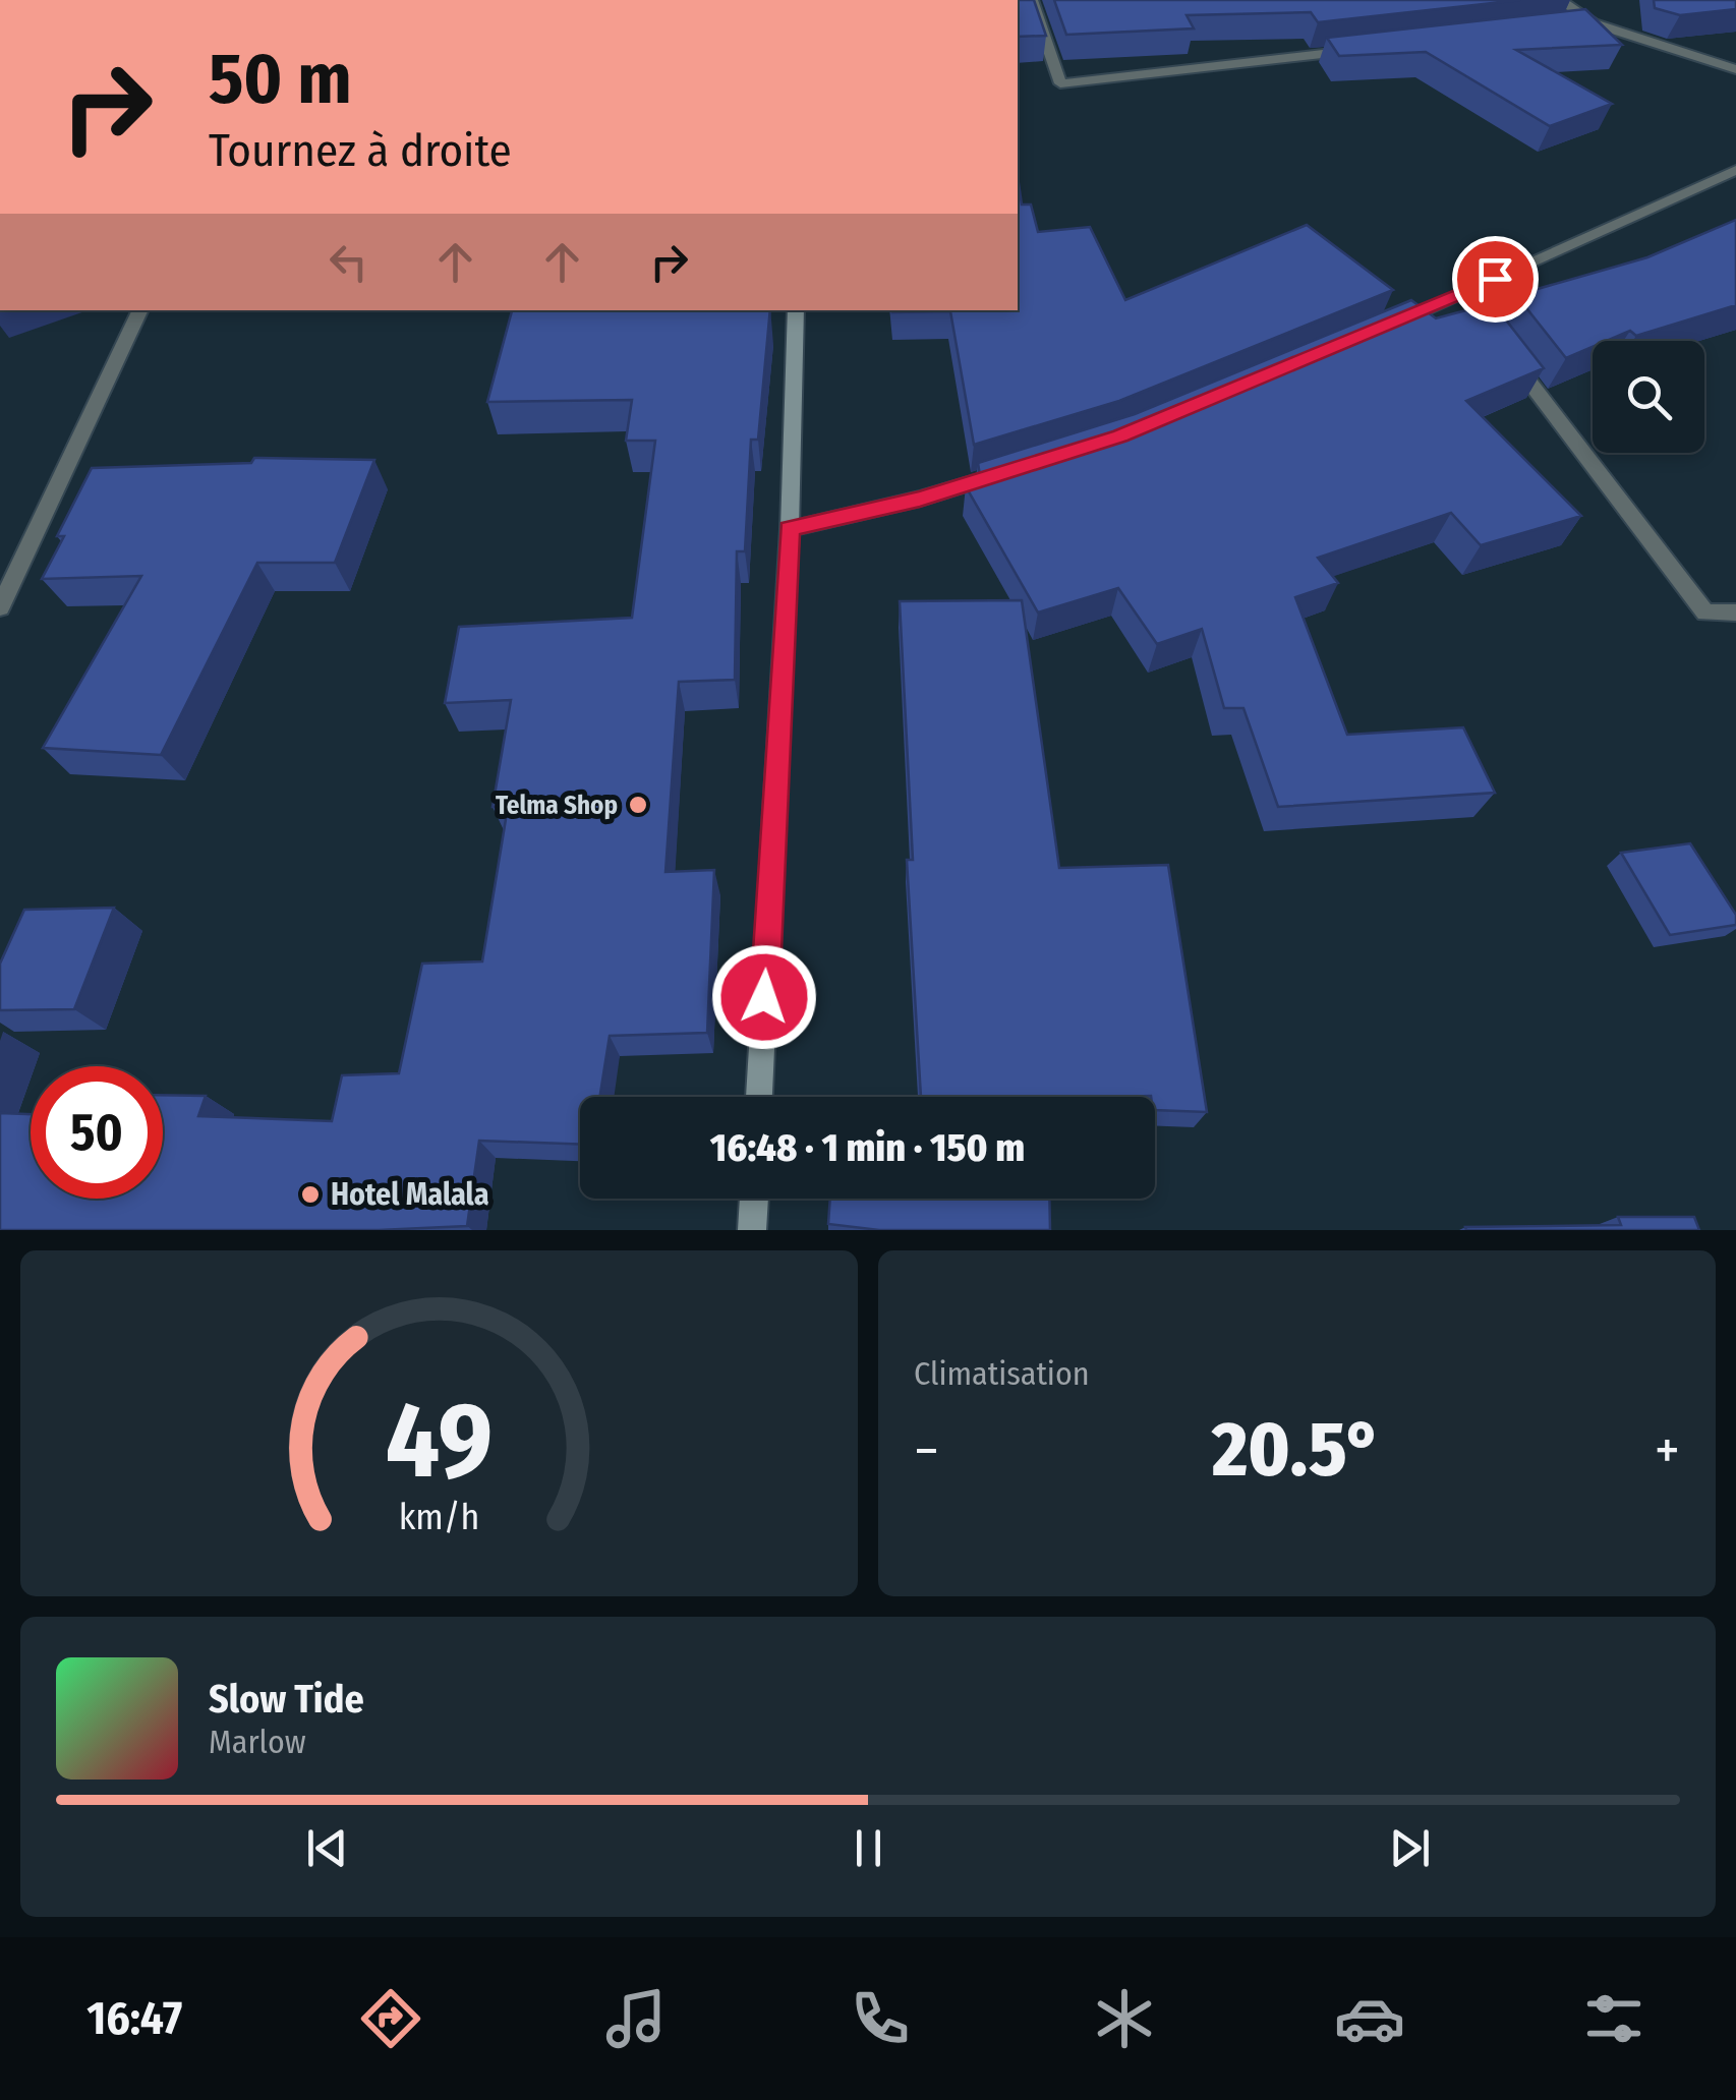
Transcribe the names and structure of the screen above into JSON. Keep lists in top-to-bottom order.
{
  "places": ["Telma Shop", "Hotel Malala"],
  "page": {
    "turn": ["50 m", "Tournez à droite"],
    "limit": "50",
    "trip": "16:48 · 1 min · 150 m",
    "tile": "Climatisation",
    "heat": ["−", "20.5°", "+"],
    "song": ["Slow Tide", "Marlow"],
    "tabs": "16:47",
    "gauge": ["49", "km/h"]
  }
}
